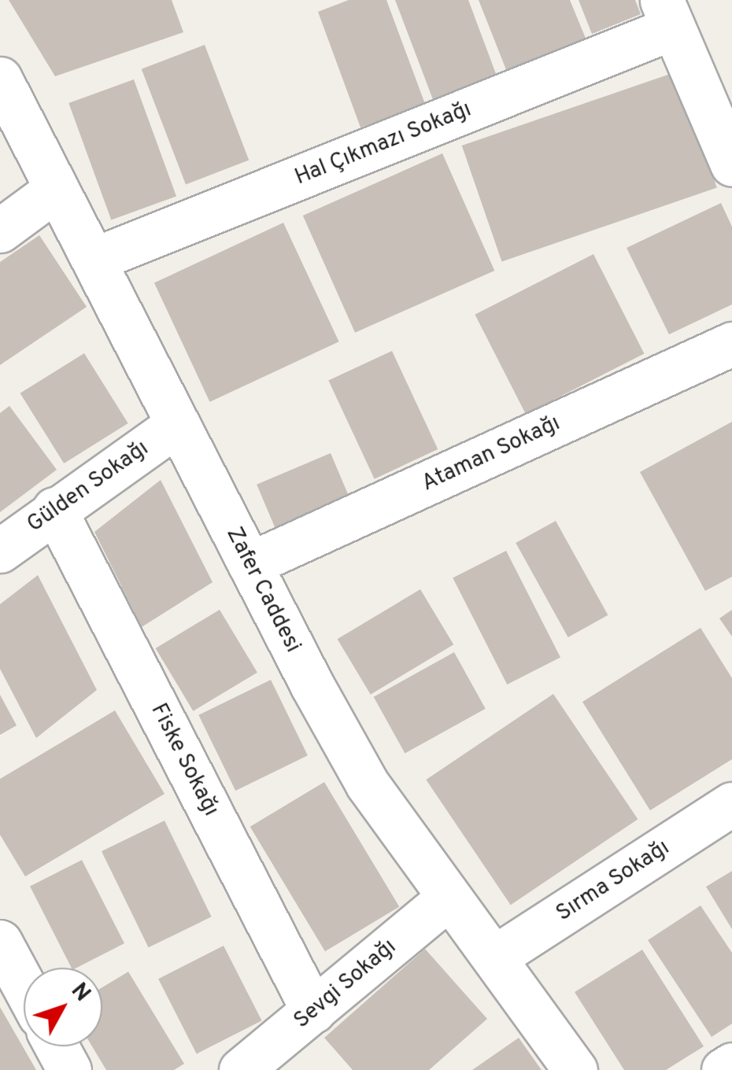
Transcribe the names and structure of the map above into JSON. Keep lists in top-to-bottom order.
{
  "streets": {
    "street": [
      "Hal Çıkmazı Sokağı",
      "Ataman Sokağı",
      "Gülden Sokağı",
      "Zafer Caddesi",
      "Fiske Sokağı",
      "Sırma Sokağı",
      "Sevgi Sokağı"
    ]
  },
  "crossings": [
    ["Hal Çıkmazı Sokağı", "Zafer Caddesi"],
    ["Ataman Sokağı", "Zafer Caddesi"],
    ["Gülden Sokağı", "Zafer Caddesi"],
    ["Gülden Sokağı", "Fiske Sokağı"],
    ["Zafer Caddesi", "Sırma Sokağı"],
    ["Zafer Caddesi", "Sevgi Sokağı"],
    ["Fiske Sokağı", "Sevgi Sokağı"]
  ],
  "north": "top right"
}
